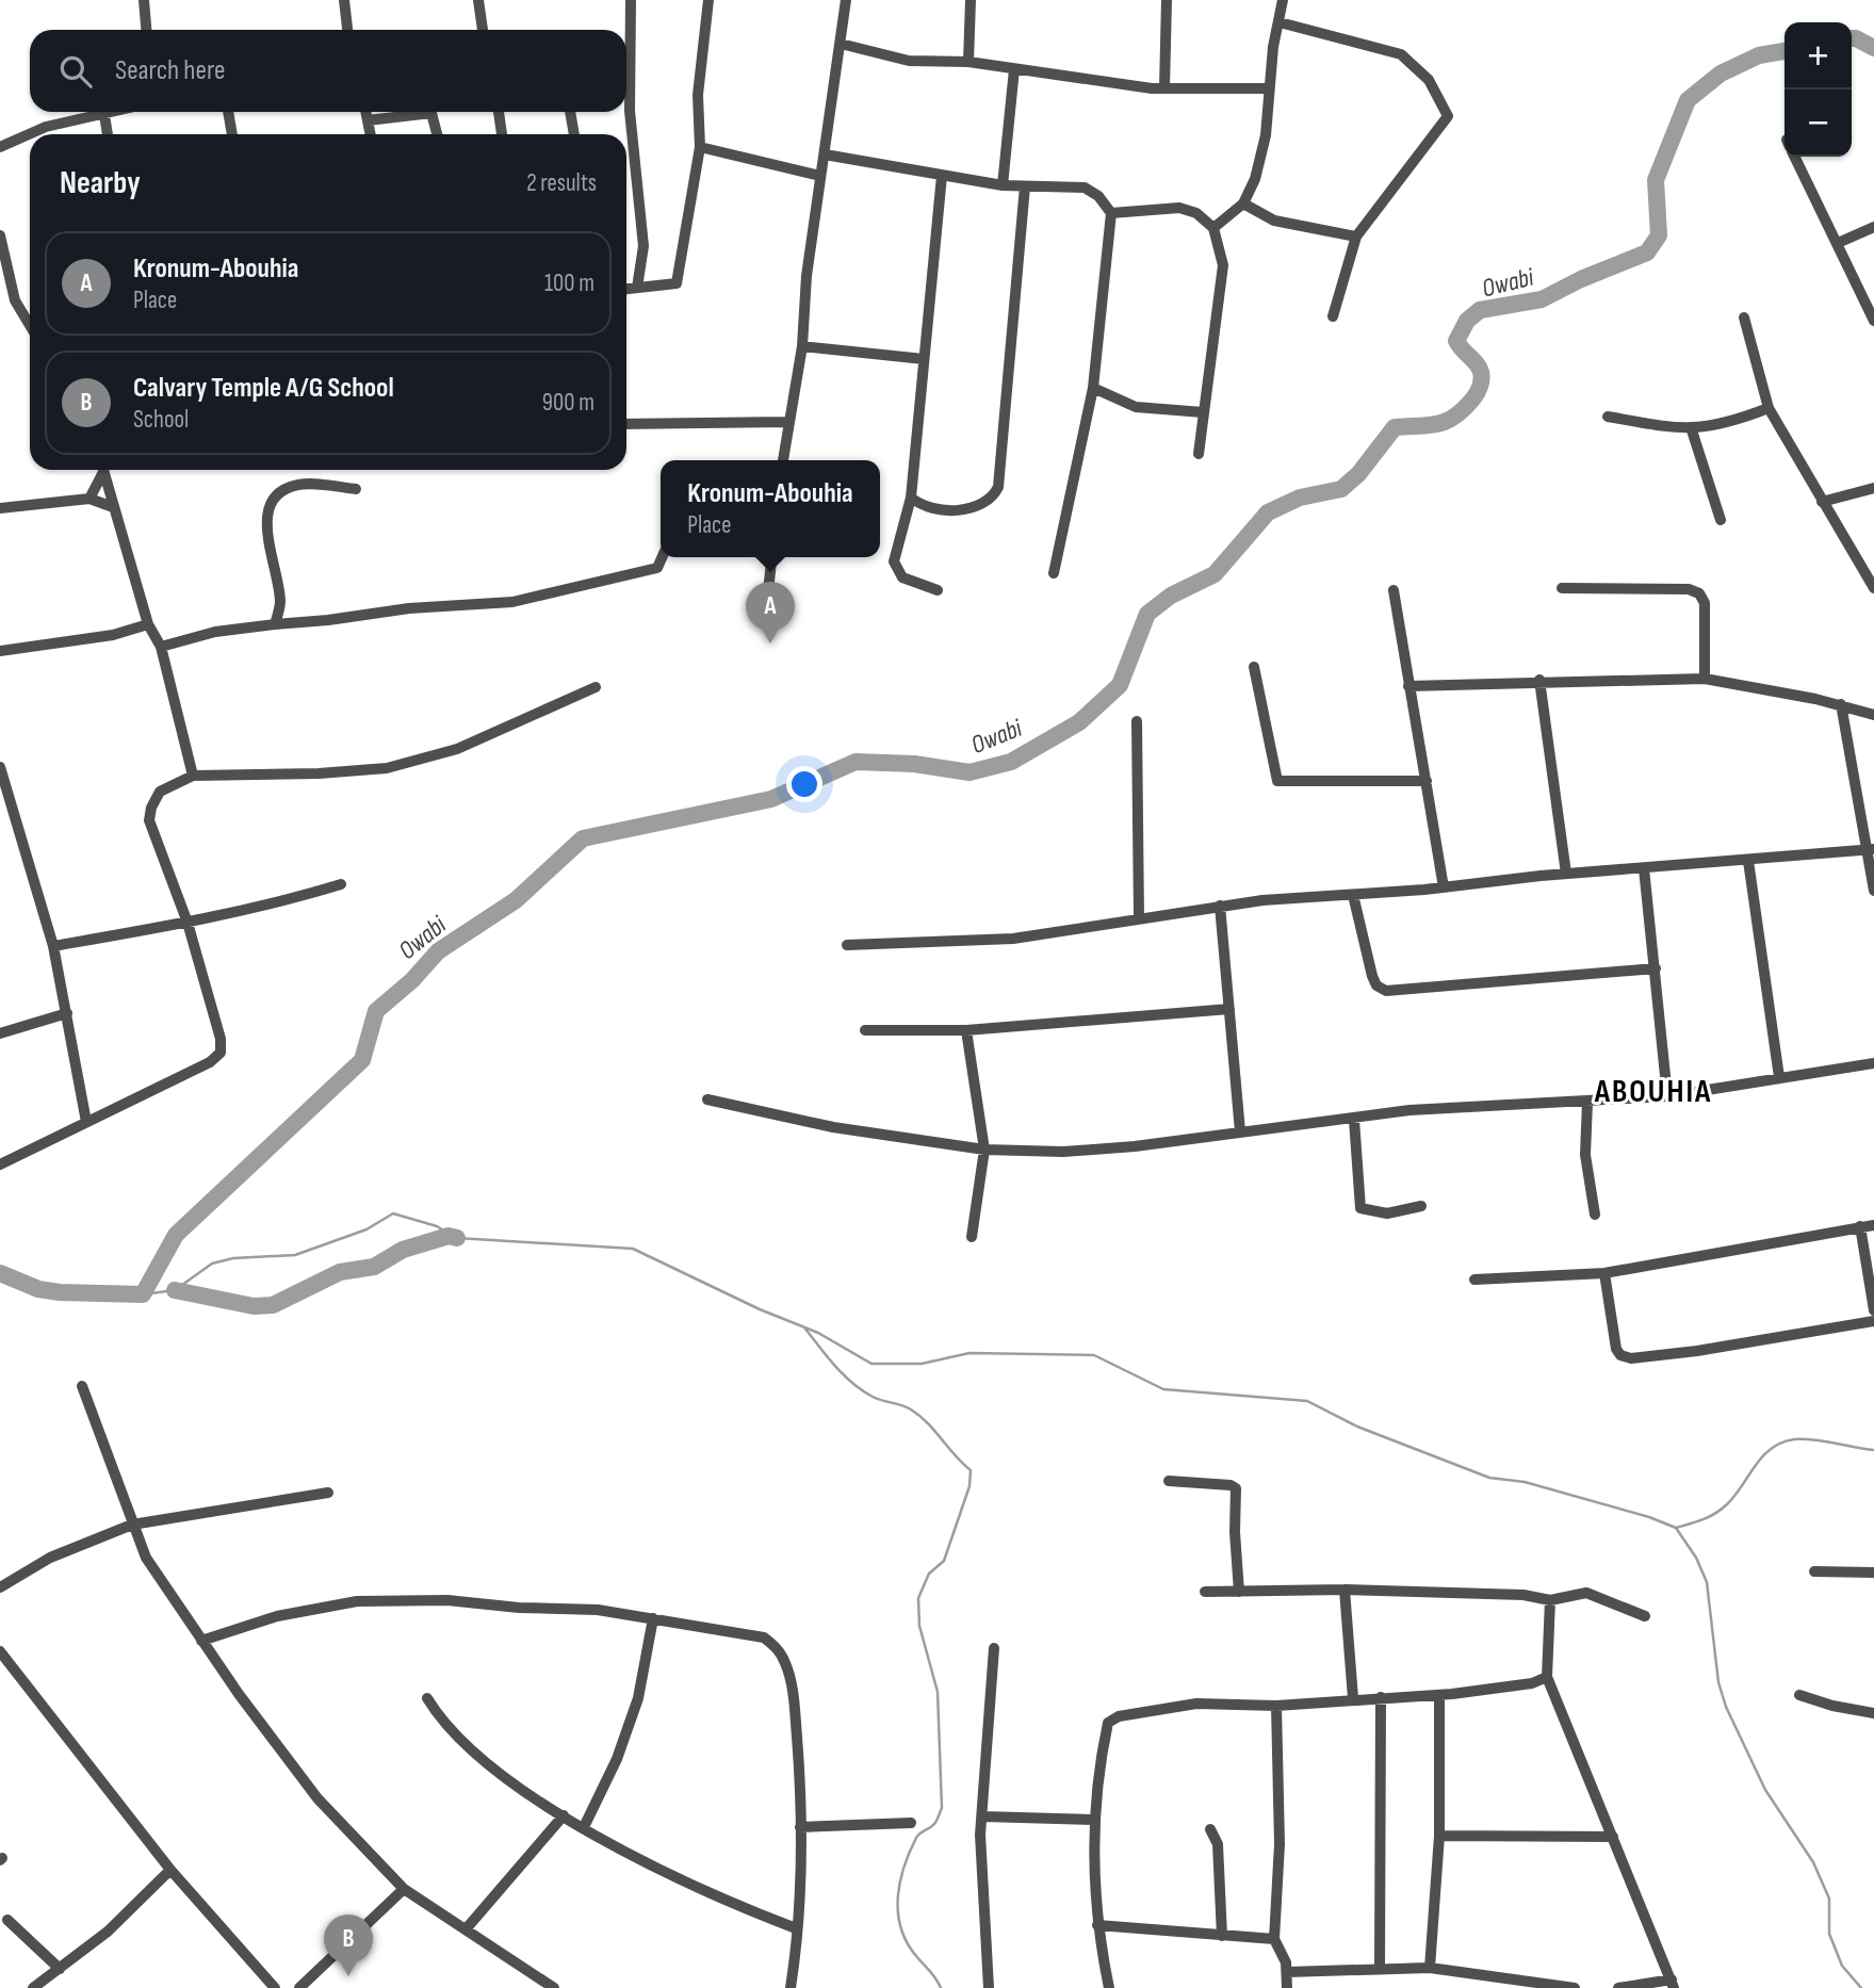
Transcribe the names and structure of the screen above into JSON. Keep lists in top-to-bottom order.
{
  "districts": ["ABOUHIA"],
  "water": ["Owabi"],
  "page": {
    "map_buttons": ["+", "−"],
    "search": "Search here",
    "heading": ["Nearby", "2 results"],
    "list": [
      {
        "mark": "A",
        "name": "Kronum-Abouhia",
        "note": "Place",
        "value": "100 m"
      },
      {
        "mark": "B",
        "name": "Calvary Temple A/G School",
        "note": "School",
        "value": "900 m"
      }
    ],
    "popup": ["Kronum-Abouhia", "Place"],
    "pins": ["A", "B"]
  }
}
